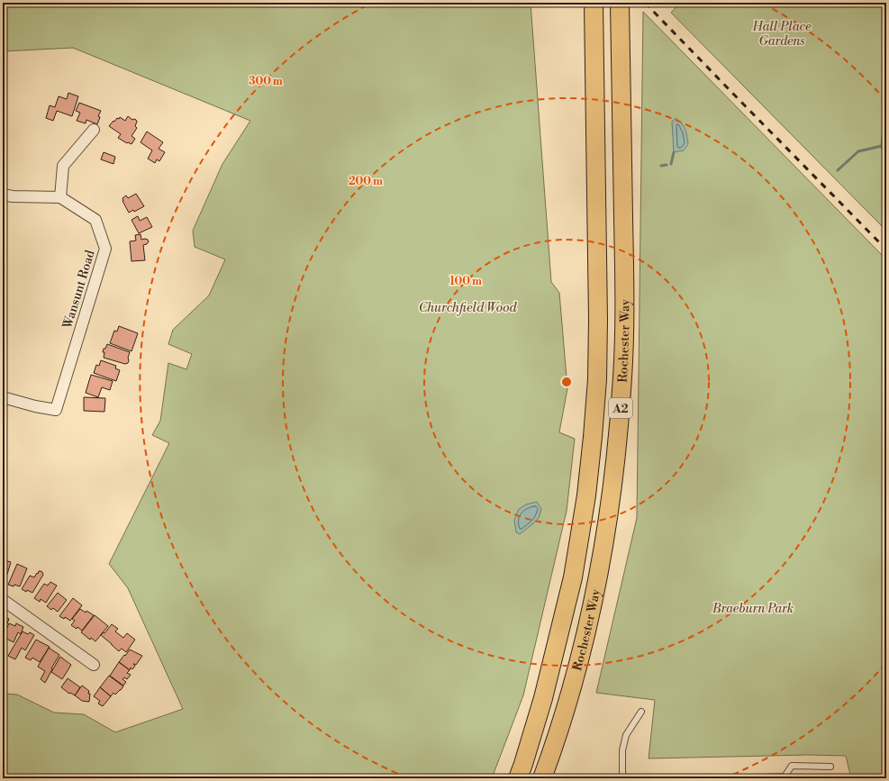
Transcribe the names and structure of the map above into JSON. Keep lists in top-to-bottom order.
{
  "streets": {
    "highway": ["Rochester Way", "A2"],
    "street": ["Wansunt Road"]
  },
  "parks": ["Hall Place Gardens", "Churchfield Wood", "Braeburn Park"],
  "rings": ["300 m", "200 m", "100 m"]
}
